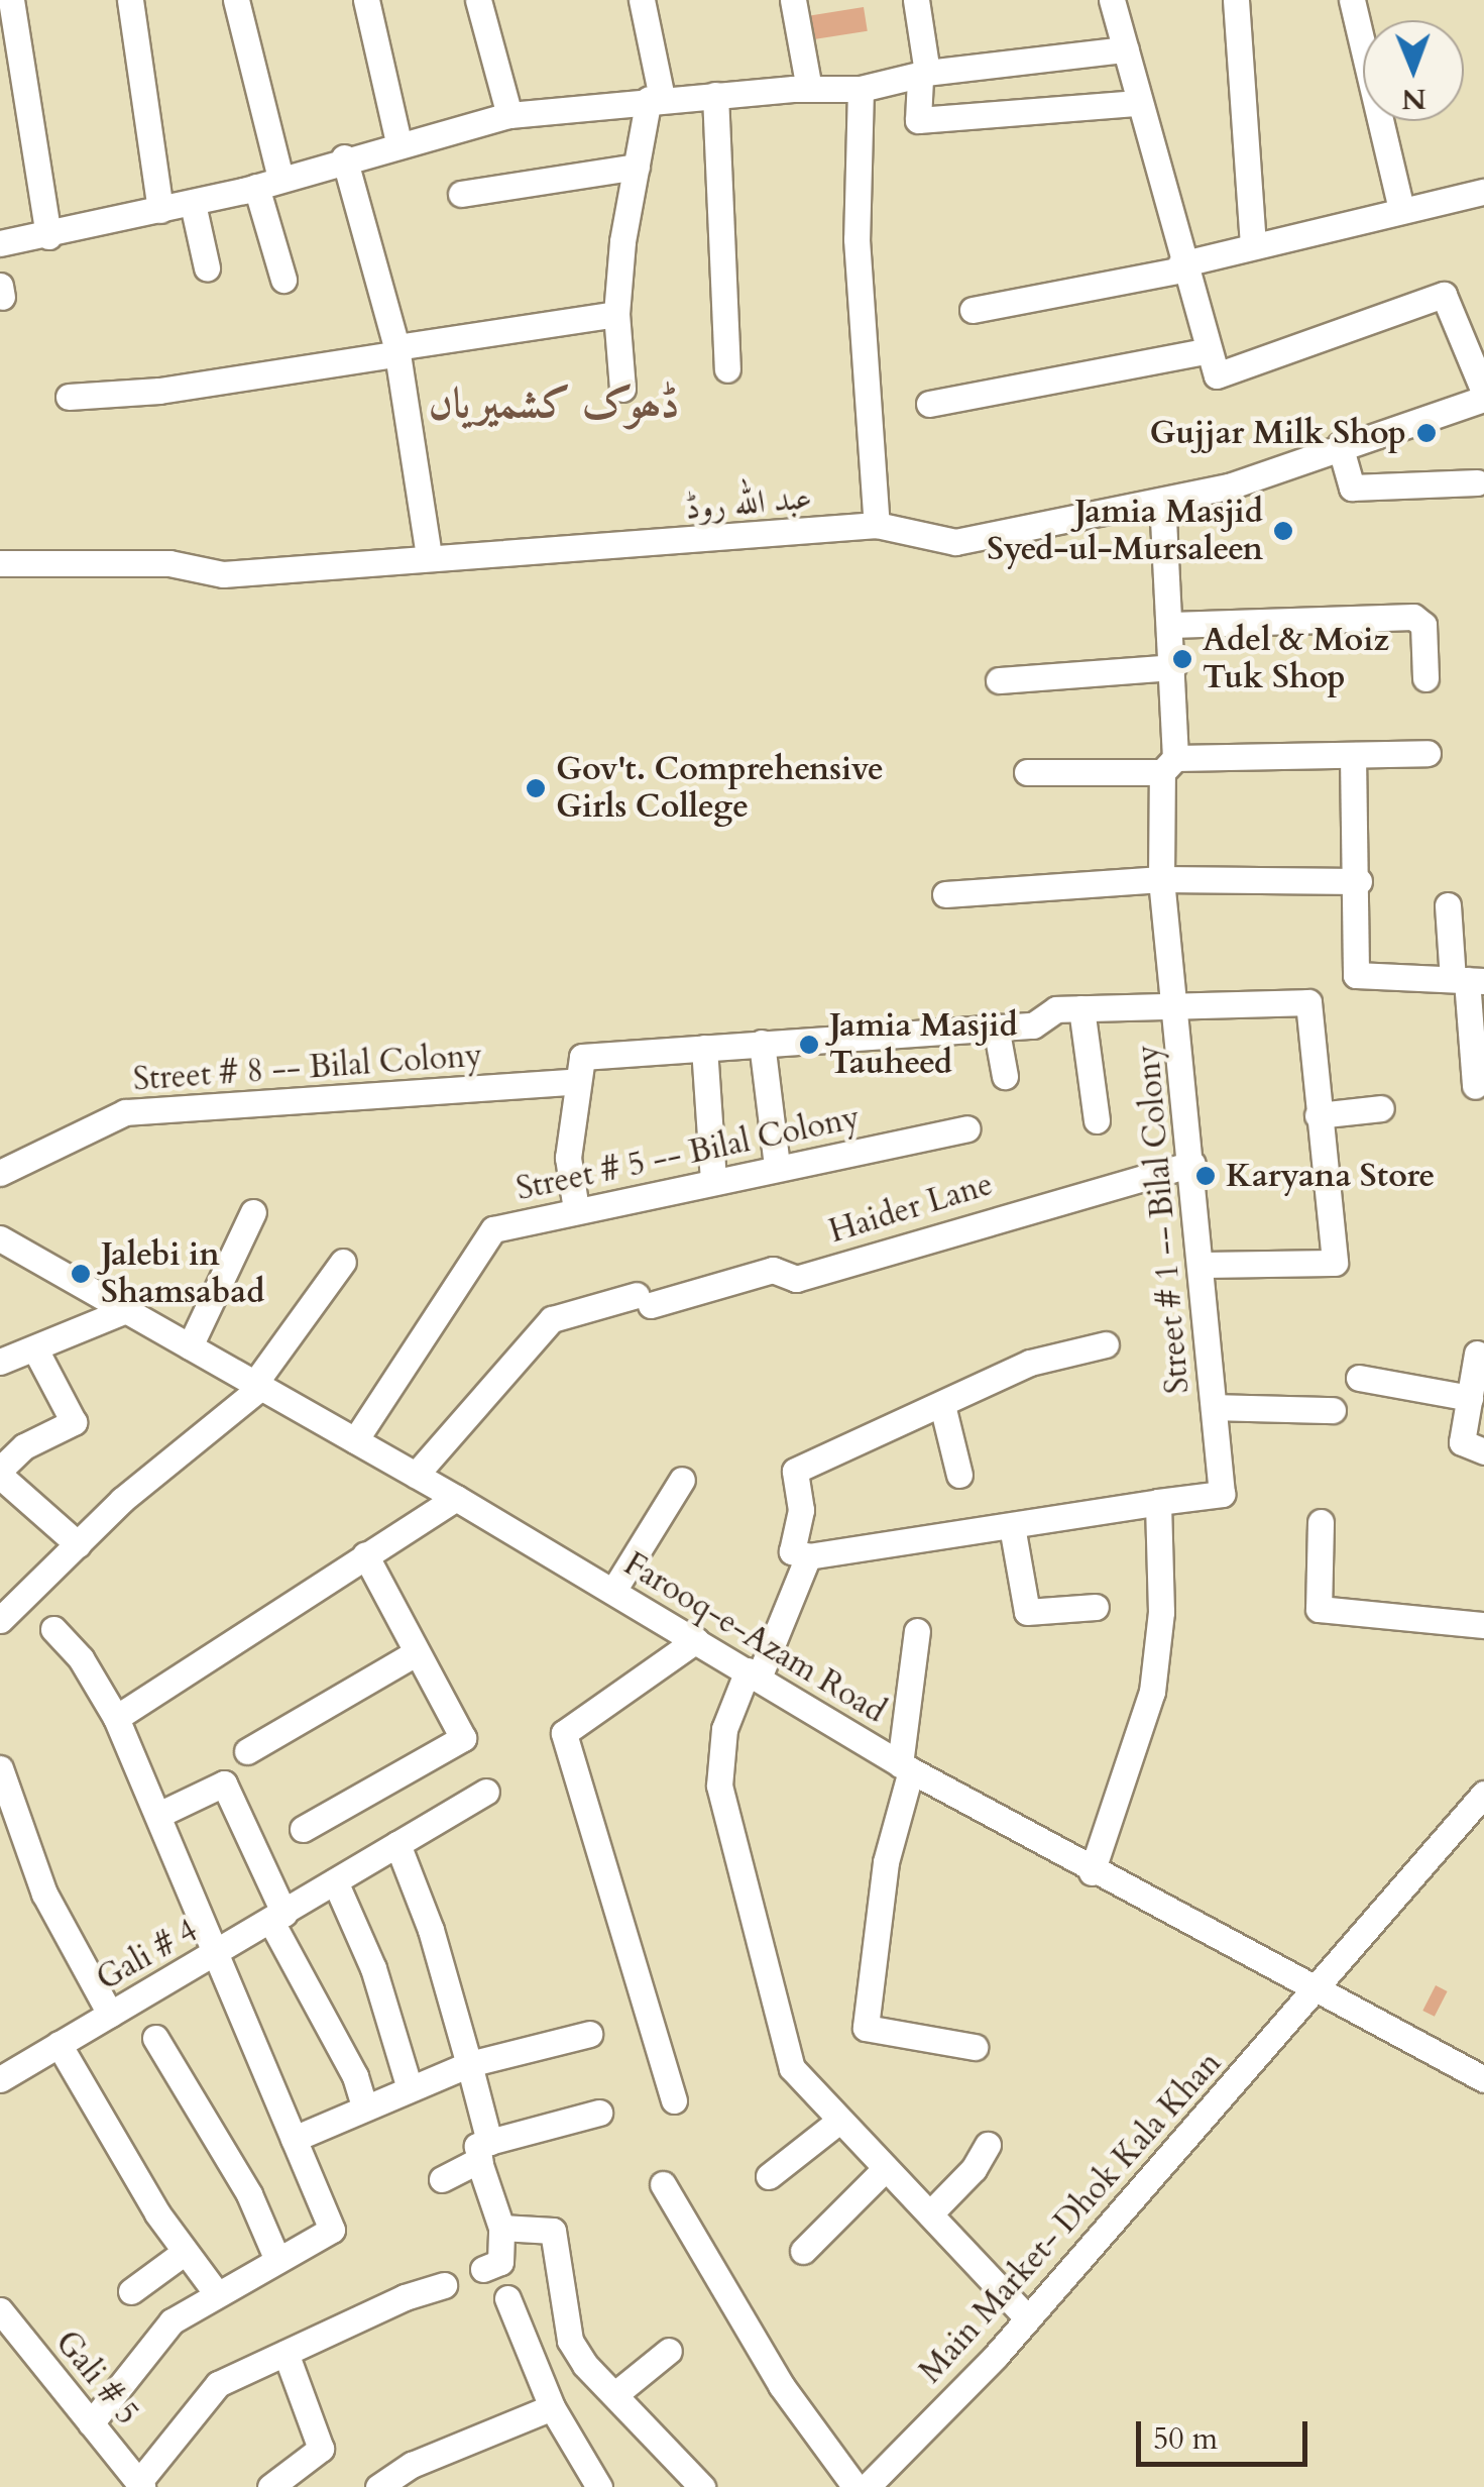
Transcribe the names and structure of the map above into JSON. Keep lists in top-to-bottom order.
{
  "streets": {
    "street": [
      "عبد اللہ روڈ",
      "Street # 8 -- Bilal Colony",
      "Street # 5 -- Bilal Colony",
      "Haider Lane",
      "Street # 1 -- Bilal Colony",
      "Farooq-e-Azam Road",
      "Gali # 4",
      "Main Market- Dhok Kala Khan",
      "Gali # 5"
    ]
  },
  "crossings": [
    ["عبد اللہ روڈ", "Street # 1 -- Bilal Colony"],
    ["Street # 5 -- Bilal Colony", "Farooq-e-Azam Road"],
    ["Haider Lane", "Street # 1 -- Bilal Colony"],
    ["Haider Lane", "Farooq-e-Azam Road"],
    ["Farooq-e-Azam Road", "Main Market- Dhok Kala Khan"]
  ],
  "districts": ["ڈھوک کشمیریاں"],
  "places": [
    "Gujjar Milk Shop",
    "Jamia Masjid Syed-ul-Mursaleen",
    "Adel & Moiz Tuk Shop",
    "Gov't. Comprehensive Girls College",
    "Jamia Masjid Tauheed",
    "Karyana Store",
    "Jalebi in Shamsabad"
  ],
  "scale_bar": "50 m",
  "north": "bottom"
}
